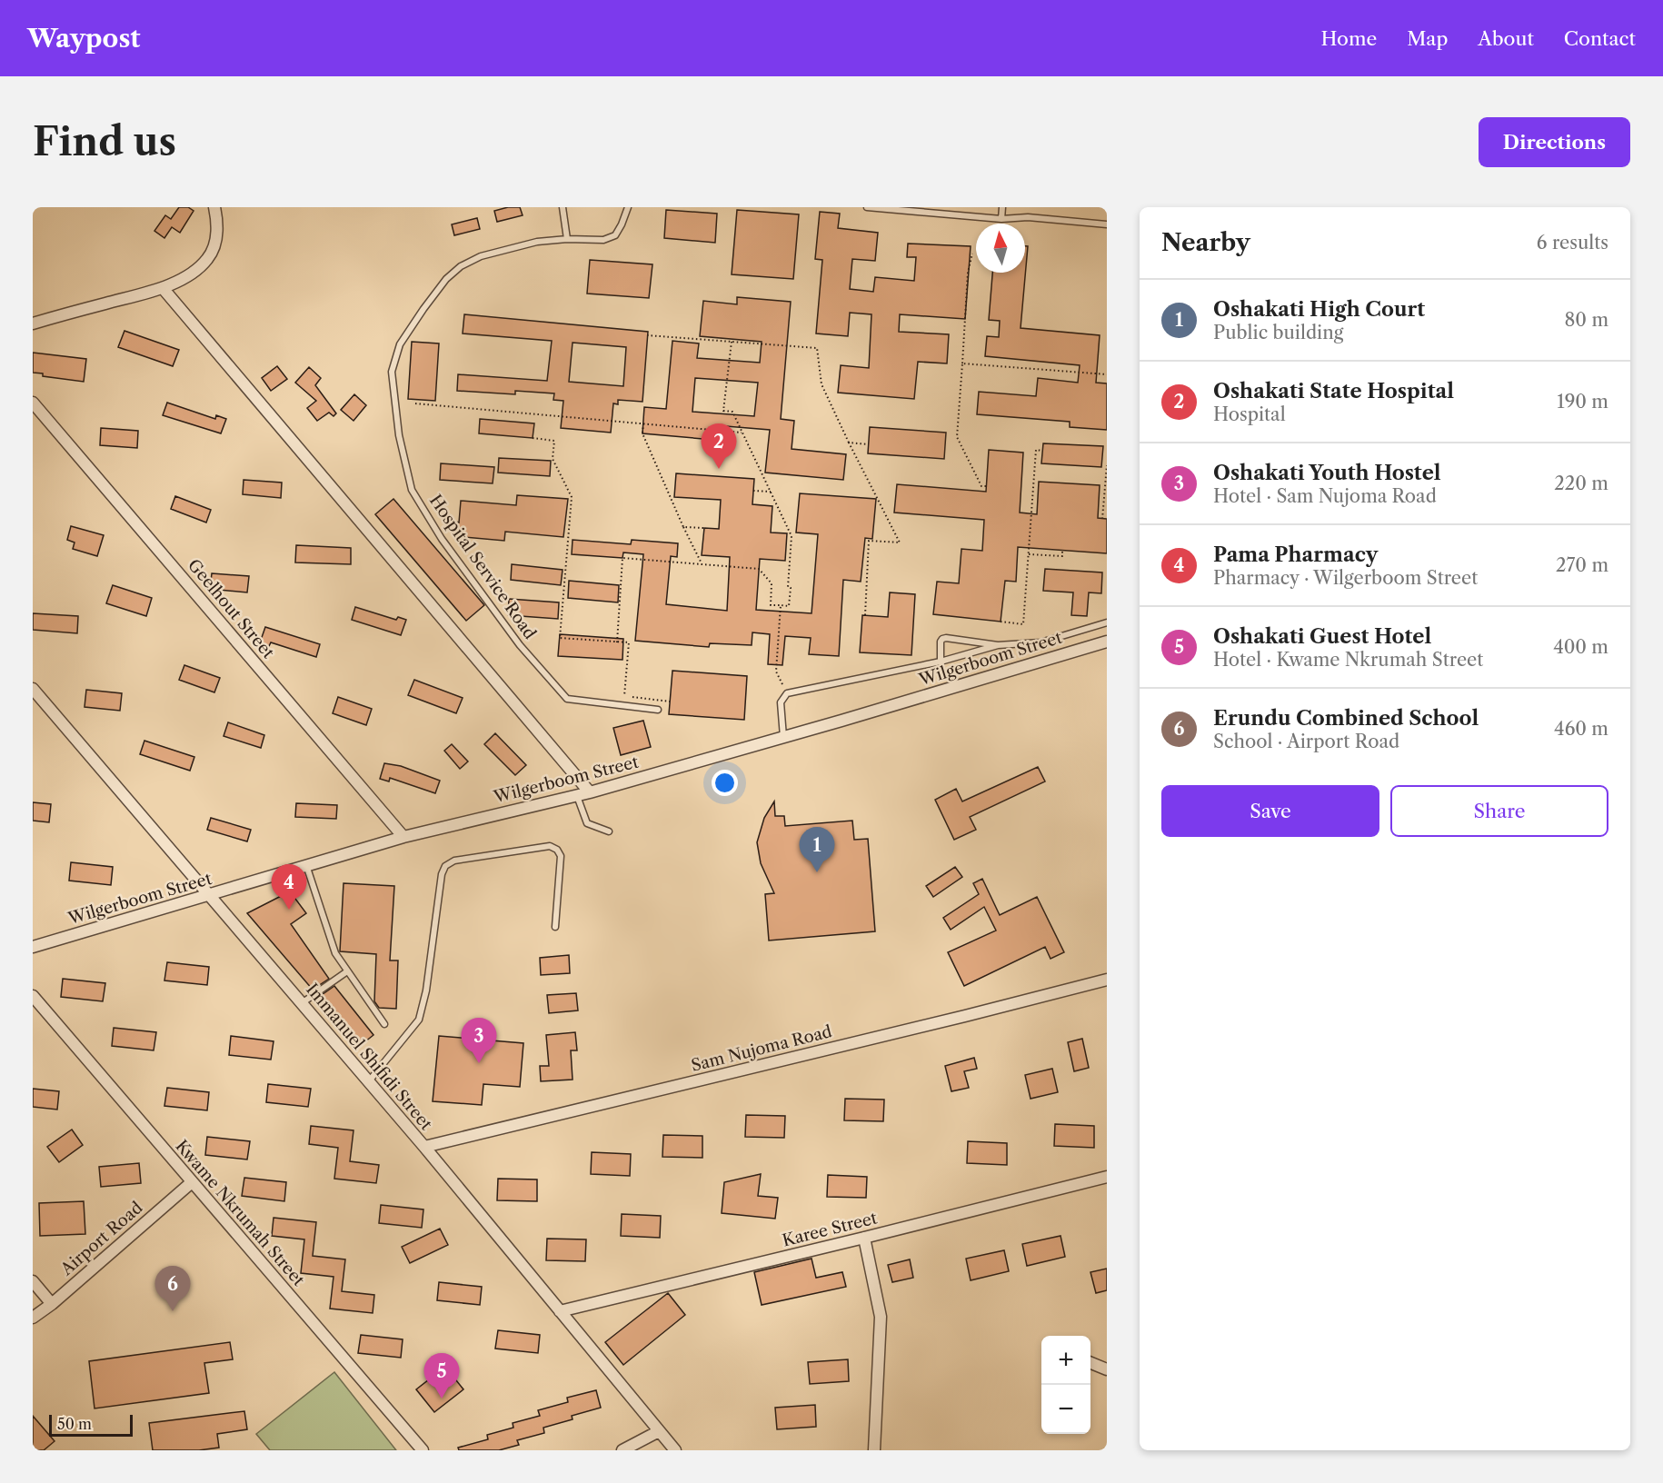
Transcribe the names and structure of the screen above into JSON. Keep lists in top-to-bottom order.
{
  "streets": {
    "street": [
      "Geelhout Street",
      "Wilgerboom Street",
      "Sam Nujoma Road",
      "Immanuel Shifidi Street",
      "Kwame Nkrumah Street",
      "Karee Street",
      "Airport Road"
    ],
    "lane": ["Hospital Service Road"]
  },
  "crossings": [
    ["Geelhout Street", "Wilgerboom Street"],
    ["Wilgerboom Street", "Immanuel Shifidi Street"],
    ["Sam Nujoma Road", "Immanuel Shifidi Street"],
    ["Immanuel Shifidi Street", "Karee Street"],
    ["Kwame Nkrumah Street", "Airport Road"]
  ],
  "scale_bar": "50 m",
  "north": "top",
  "page": {
    "header": "Waypost",
    "nav": [
      "Home",
      "Map",
      "About",
      "Contact"
    ],
    "buttons": [
      "Directions",
      ["Save", "Share"]
    ],
    "title": "Find us",
    "heading": ["Nearby", "6 results"],
    "list": [
      {
        "mark": "1",
        "name": "Oshakati High Court",
        "note": "Public building",
        "value": "80 m"
      },
      {
        "mark": "2",
        "name": "Oshakati State Hospital",
        "note": "Hospital",
        "value": "190 m"
      },
      {
        "mark": "3",
        "name": "Oshakati Youth Hostel",
        "note": "Hotel · Sam Nujoma Road",
        "value": "220 m"
      },
      {
        "mark": "4",
        "name": "Pama Pharmacy",
        "note": "Pharmacy · Wilgerboom Street",
        "value": "270 m"
      },
      {
        "mark": "5",
        "name": "Oshakati Guest Hotel",
        "note": "Hotel · Kwame Nkrumah Street",
        "value": "400 m"
      },
      {
        "mark": "6",
        "name": "Erundu Combined School",
        "note": "School · Airport Road",
        "value": "460 m"
      }
    ],
    "pins": [
      "2",
      "1",
      "4",
      "3",
      "6",
      "5"
    ],
    "map_buttons": ["+", "−"],
    "scale": "50 m"
  }
}
